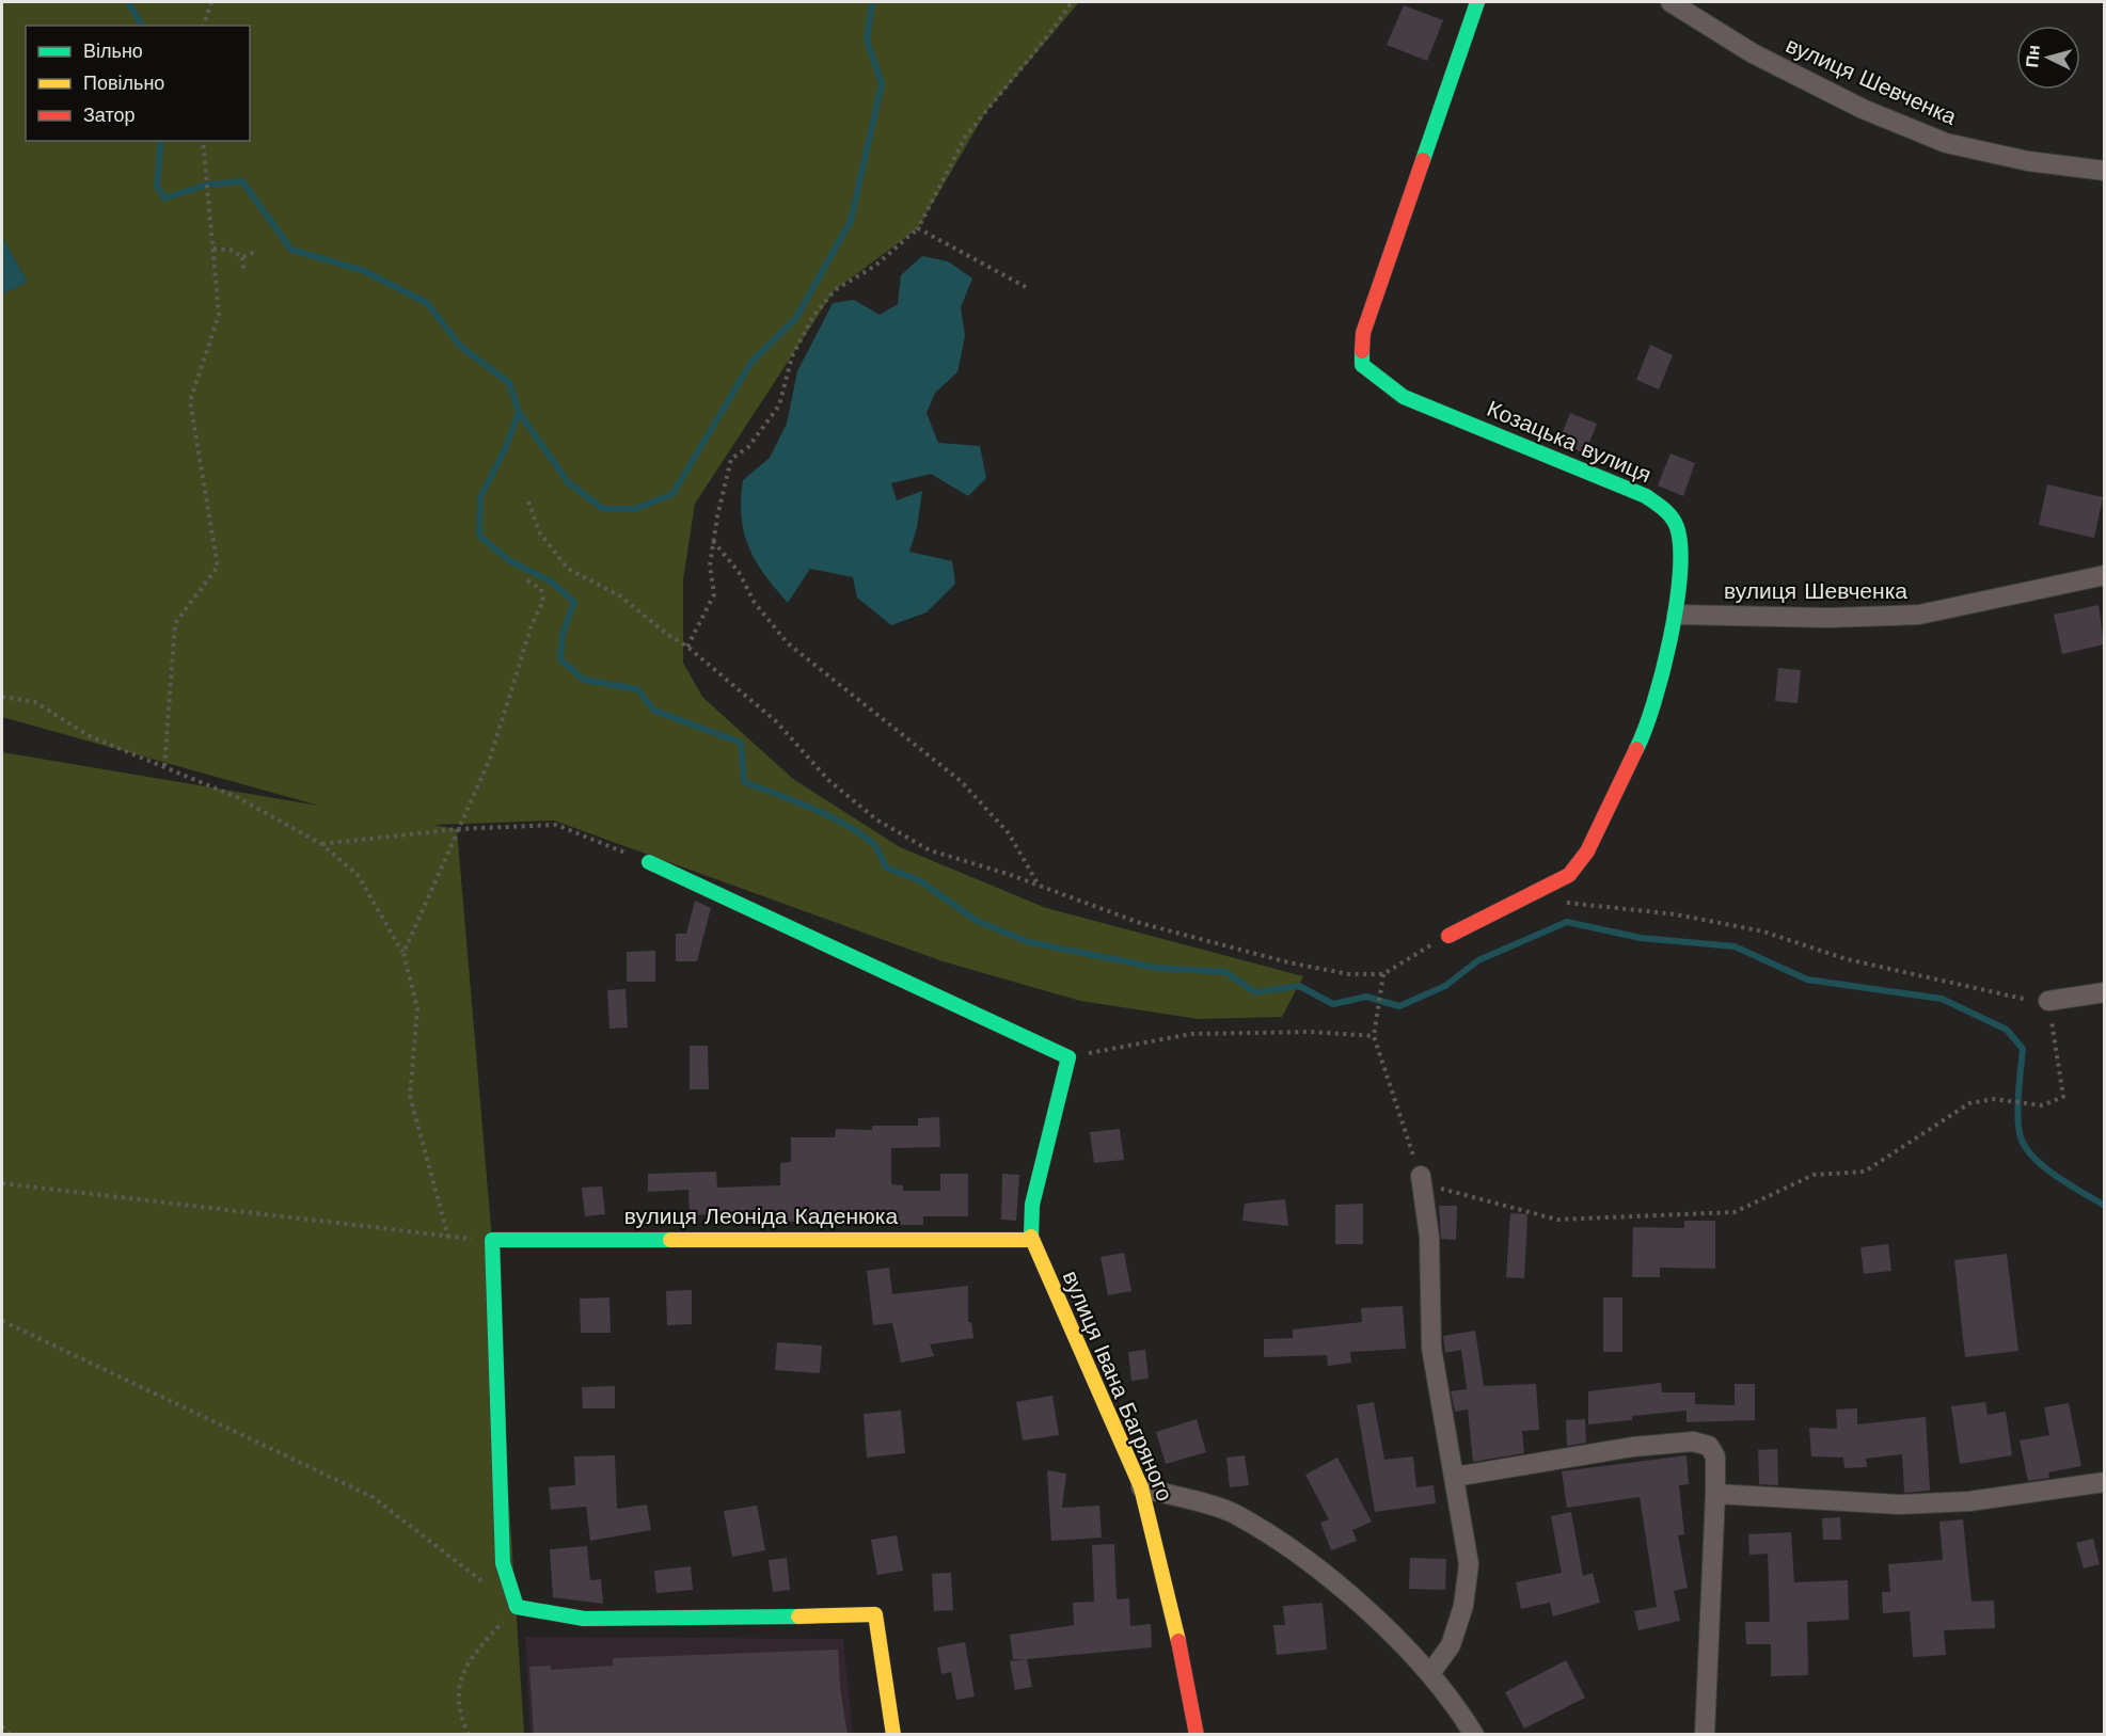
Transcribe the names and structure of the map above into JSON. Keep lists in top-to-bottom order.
{
  "streets": {
    "street": [
      "вулиця Шевченка",
      "Козацька вулиця",
      "вулиця Леоніда Каденюка",
      "вулиця Івана Багряного"
    ]
  },
  "crossings": [
    ["вулиця Шевченка", "Козацька вулиця"],
    ["вулиця Леоніда Каденюка", "вулиця Івана Багряного"]
  ],
  "legend": ["Вільно", "Повільно", "Затор"],
  "north": "left"
}
